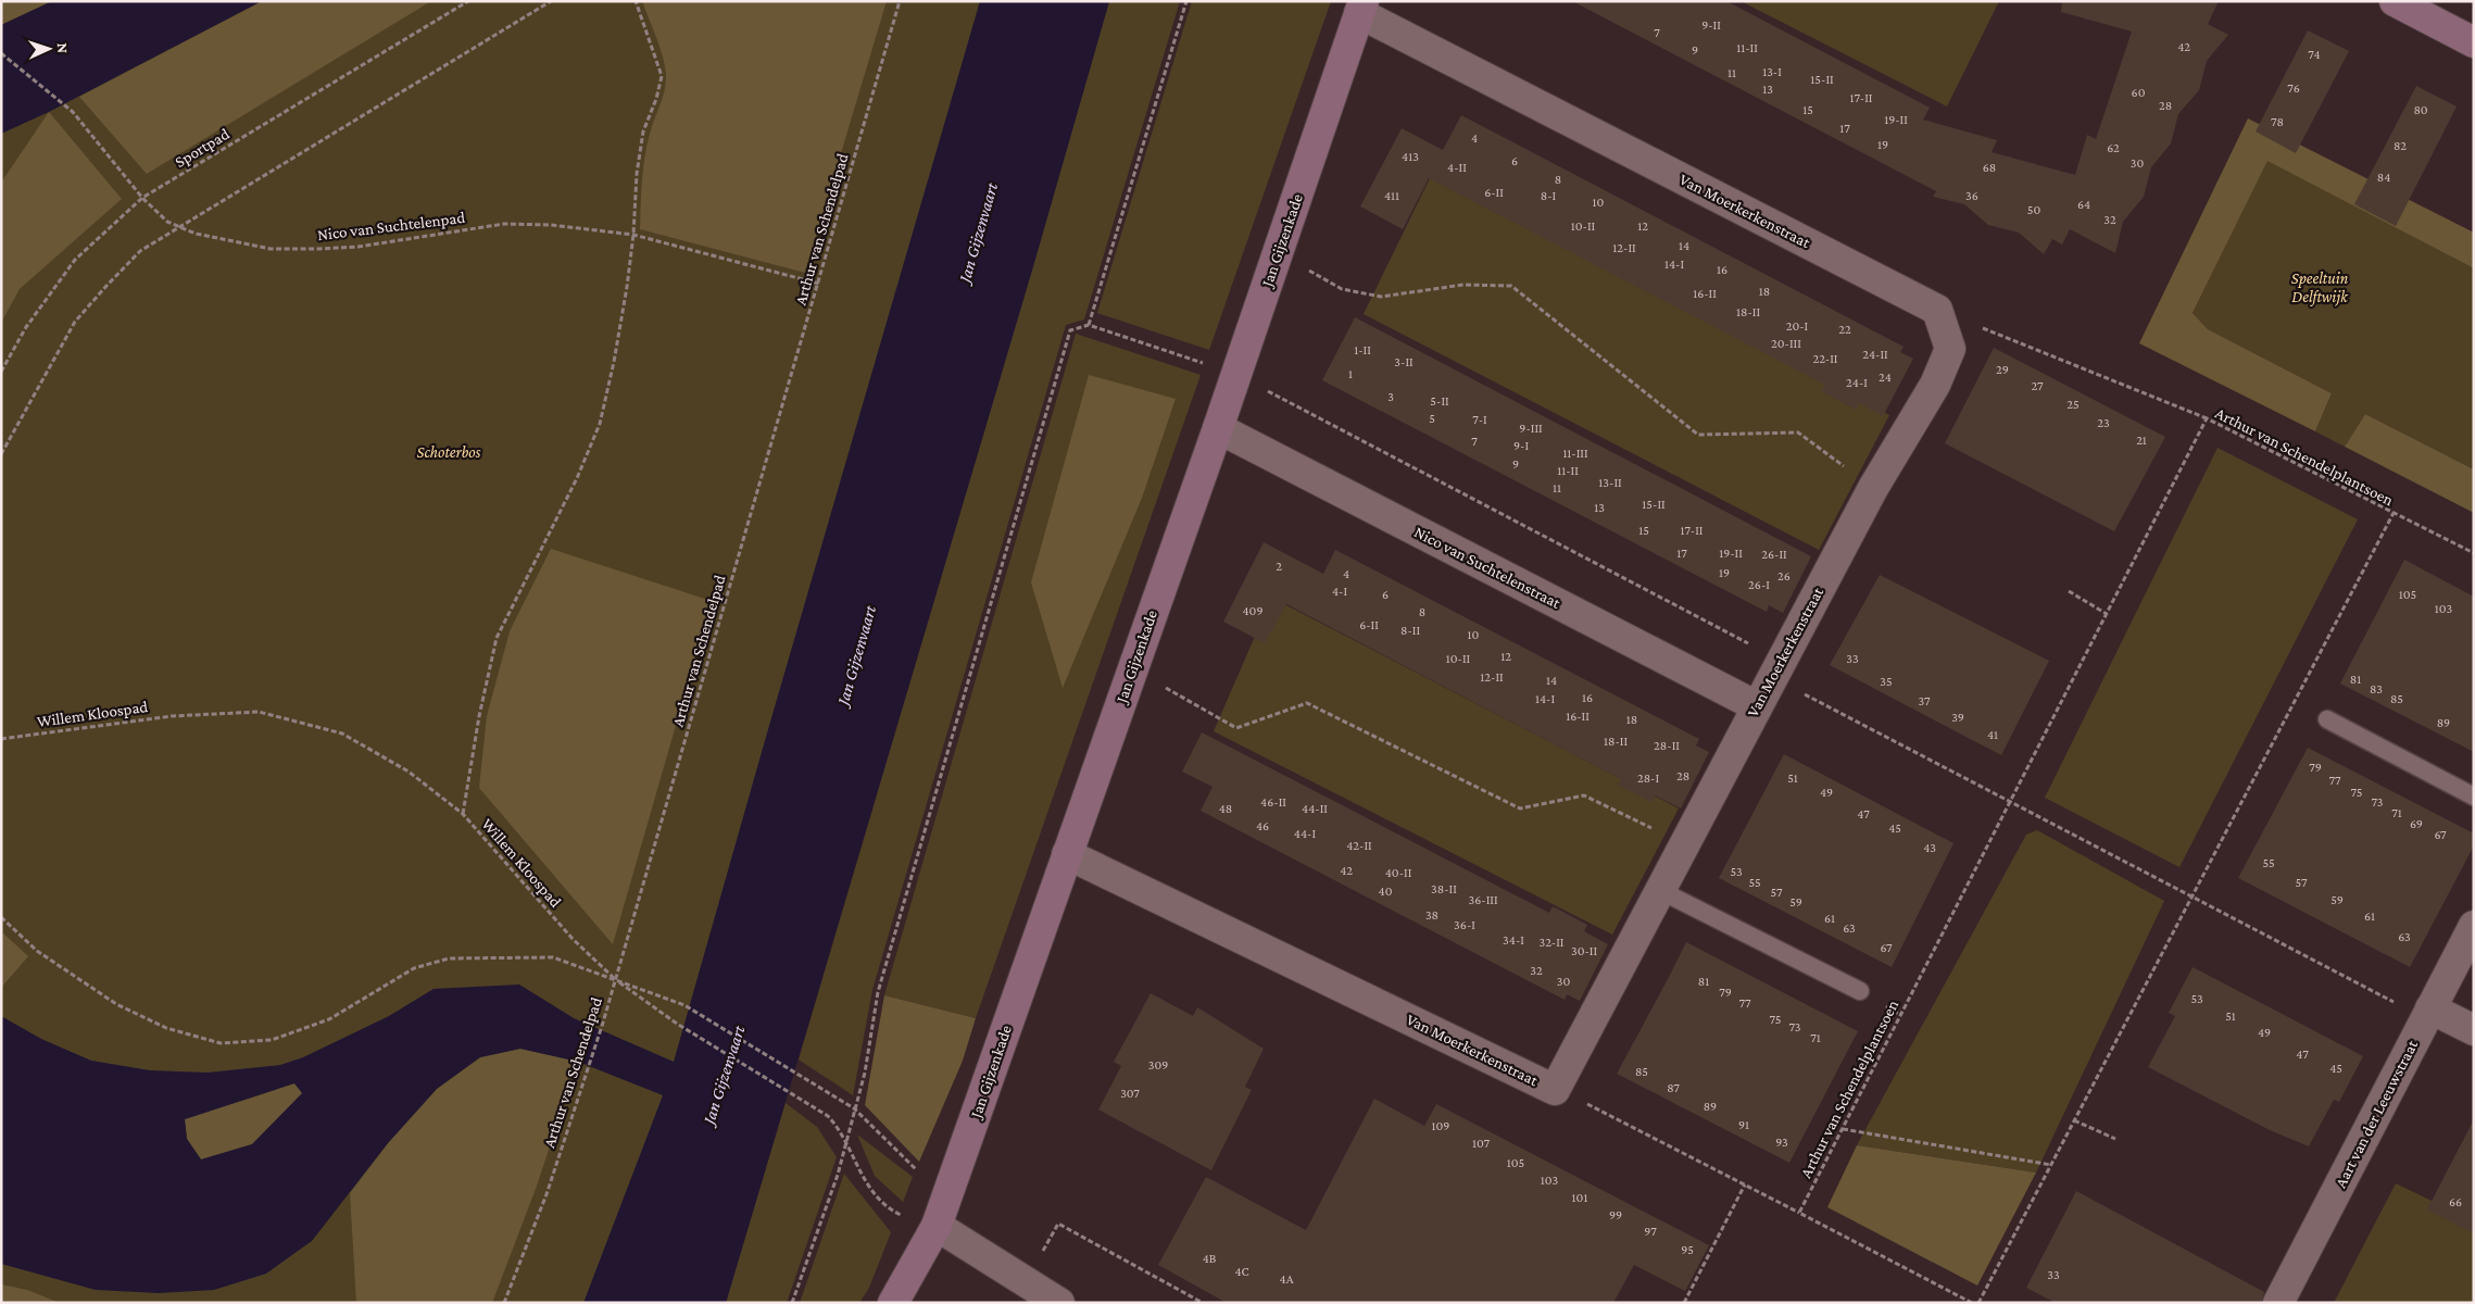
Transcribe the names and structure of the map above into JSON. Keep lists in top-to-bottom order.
{
  "streets": {
    "street": [
      "Van Moerkerkenstraat",
      "Jan Gijzenkade",
      "Nico van Suchtelenstraat",
      "Aart van der Leeuwstraat"
    ],
    "path": [
      "Sportpad",
      "Nico van Suchtelenpad",
      "Arthur van Schendelpad",
      "Arthur van Schendelplantsoen",
      "Willem Kloospad"
    ]
  },
  "crossings": [
    ["Sportpad", "Nico van Suchtelenpad"],
    ["Van Moerkerkenstraat", "Jan Gijzenkade"],
    ["Van Moerkerkenstraat", "Nico van Suchtelenstraat"],
    ["Nico van Suchtelenpad", "Arthur van Schendelpad"],
    ["Arthur van Schendelpad", "Willem Kloospad"],
    ["Jan Gijzenkade", "Nico van Suchtelenstraat"],
    ["Jan Gijzenkade", "Willem Kloospad"]
  ],
  "water": ["Jan Gijzenvaart"],
  "parks": ["Speeltuin Delftwijk", "Schoterbos"],
  "house_numbers": [
    "9-II",
    "7",
    "42",
    "11-II",
    "9",
    "74",
    "13-I",
    "11",
    "15-II",
    "76",
    "13",
    "60",
    "17-II",
    "28",
    "15",
    "80",
    "19-II",
    "78",
    "17",
    "4",
    "19",
    "82",
    "62",
    "413",
    "6",
    "30",
    "4-II",
    "68",
    "84",
    "8",
    "6-II",
    "411",
    "8-I",
    "36",
    "10",
    "64",
    "50",
    "32",
    "10-II",
    "12",
    "14",
    "12-II",
    "14-I",
    "16",
    "18",
    "16-II",
    "18-II",
    "20-I",
    "22",
    "20-III",
    "1-II",
    "24-II",
    "22-II",
    "3-II",
    "29",
    "1",
    "24",
    "24-I",
    "27",
    "3",
    "5-II",
    "25",
    "5",
    "7-I",
    "23",
    "9-III",
    "21",
    "7",
    "9-I",
    "11-III",
    "9",
    "11-II",
    "13-II",
    "11",
    "15-II",
    "13",
    "15",
    "17-II",
    "17",
    "19-II",
    "26-II",
    "2",
    "19",
    "4",
    "26",
    "26-I",
    "4-I",
    "6",
    "105",
    "103",
    "409",
    "8",
    "6-II",
    "8-II",
    "10",
    "12",
    "10-II",
    "33",
    "12-II",
    "81",
    "14",
    "35",
    "83",
    "16",
    "14-I",
    "85",
    "37",
    "16-II",
    "39",
    "18",
    "89",
    "41",
    "18-II",
    "28-II",
    "79",
    "28",
    "28-I",
    "51",
    "77",
    "49",
    "75",
    "46-II",
    "73",
    "48",
    "44-II",
    "71",
    "47",
    "69",
    "46",
    "45",
    "44-I",
    "67",
    "42-II",
    "43",
    "55",
    "42",
    "53",
    "40-II",
    "55",
    "57",
    "38-II",
    "40",
    "57",
    "36-III",
    "59",
    "59",
    "38",
    "61",
    "61",
    "36-I",
    "63",
    "63",
    "34-I",
    "32-II",
    "67",
    "30-II",
    "32",
    "30",
    "81",
    "79",
    "53",
    "77",
    "51",
    "75",
    "73",
    "49",
    "71",
    "47",
    "309",
    "45",
    "85",
    "87",
    "307",
    "89",
    "91",
    "109",
    "93",
    "107",
    "105",
    "103",
    "101",
    "66",
    "99",
    "97",
    "95",
    "4B",
    "4C",
    "33",
    "4A"
  ],
  "north": "right"
}
